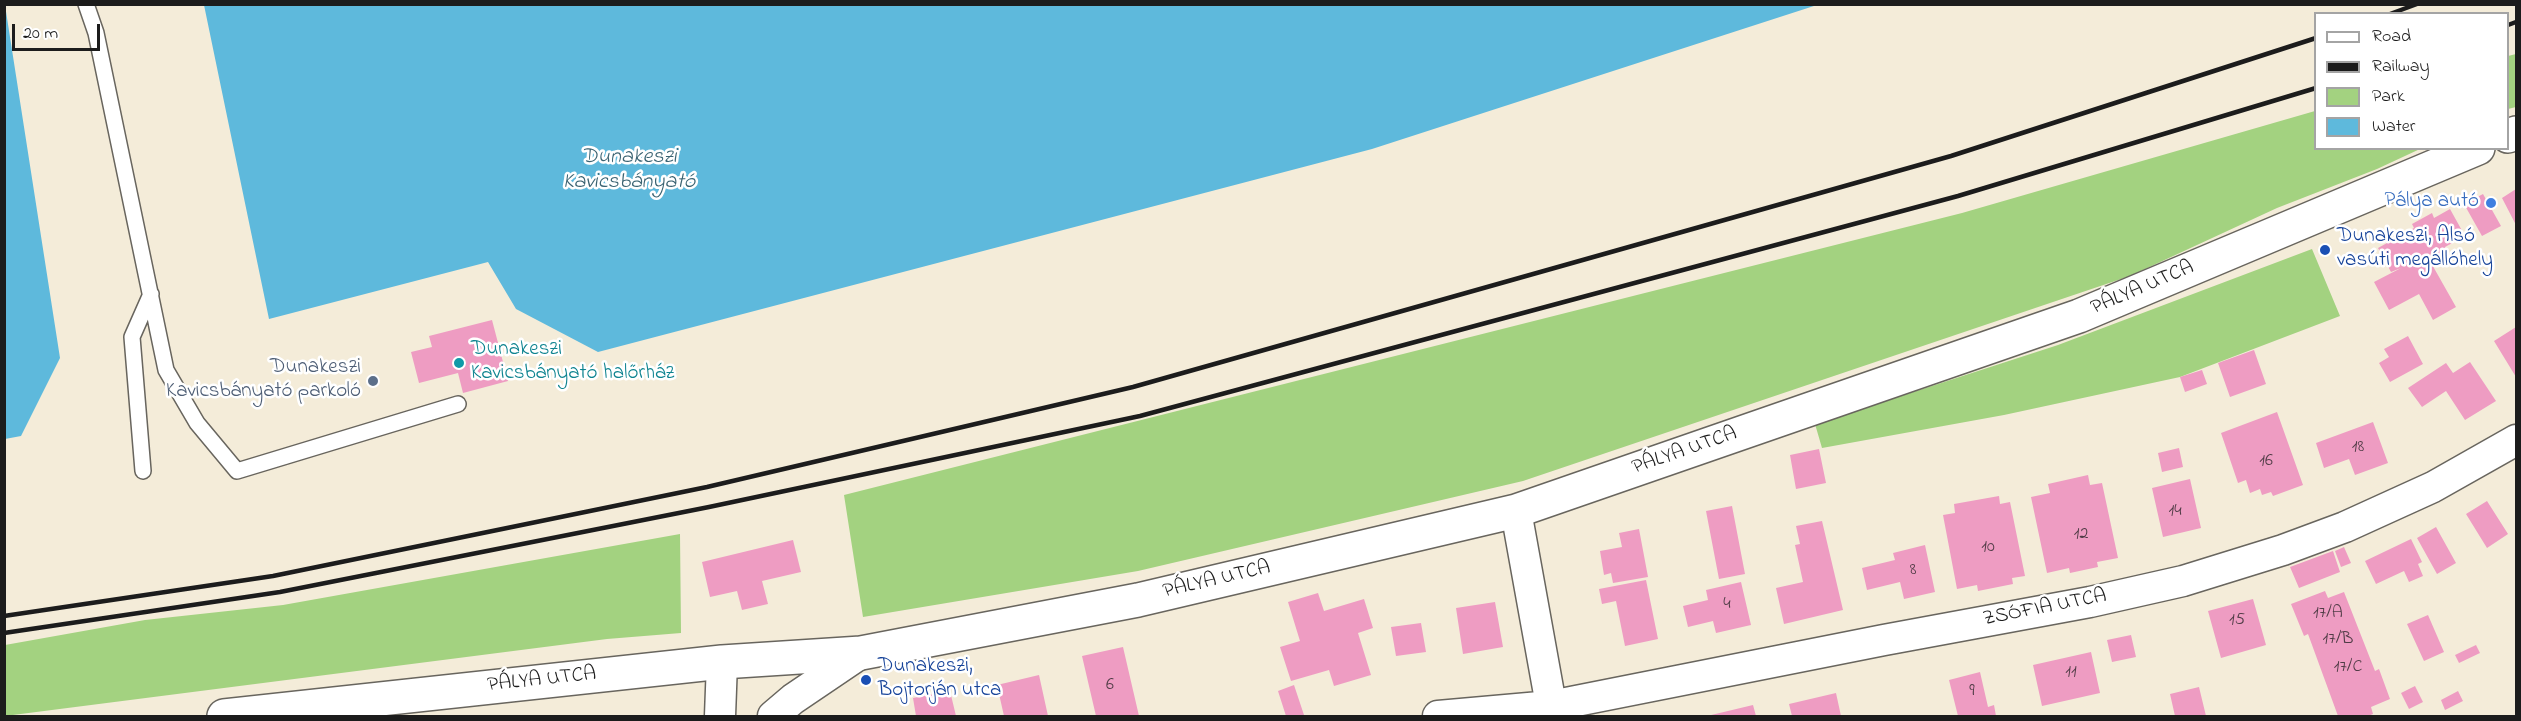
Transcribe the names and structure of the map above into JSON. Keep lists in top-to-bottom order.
{
  "streets": {
    "street": ["PÁLYA UTCA", "ZSÓFIA UTCA"]
  },
  "water": ["Dunakeszi Kavicsbányató"],
  "places": [
    "Pálya autó",
    "Dunakeszi, Alsó vasúti megállóhely",
    "Dunakeszi Kavicsbányató halőrház",
    "Dunakeszi Kavicsbányató parkoló",
    "Dunakeszi, Bojtorján utca"
  ],
  "house_numbers": [
    "18",
    "16",
    "14",
    "12",
    "10",
    "8",
    "4",
    "17/A",
    "15",
    "17/B",
    "17/C",
    "11",
    "6",
    "9"
  ],
  "legend": [
    "Road",
    "Railway",
    "Park",
    "Water"
  ],
  "scale_bar": "20 m"
}
